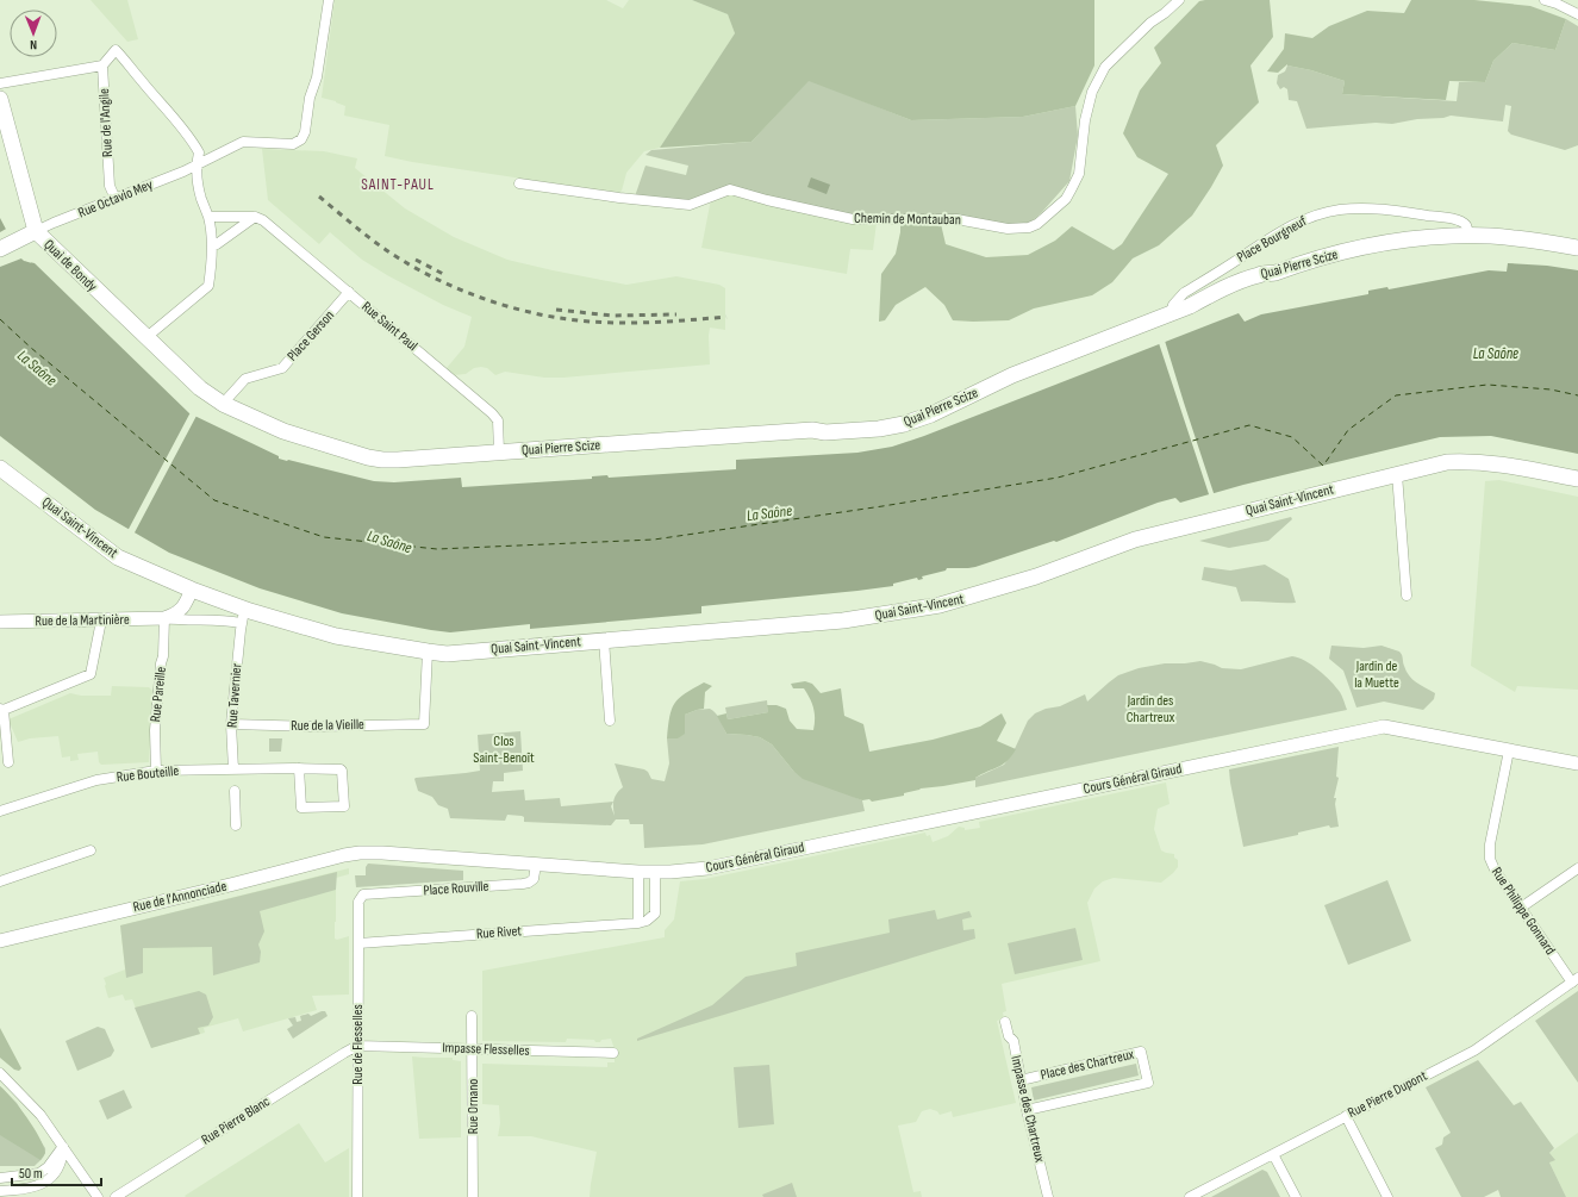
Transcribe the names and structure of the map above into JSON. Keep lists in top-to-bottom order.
{
  "streets": {
    "main road": ["Quai Pierre Scize", "Quai de Bondy", "Quai Saint-Vincent"],
    "street": [
      "Rue de l'Angile",
      "Rue Octavio Mey",
      "Chemin de Montauban",
      "Place Bourgneuf",
      "Rue Saint Paul",
      "Place Gerson",
      "Rue de la Martinière",
      "Rue Pareille",
      "Rue Tavernier",
      "Rue de la Vieille",
      "Rue Bouteille",
      "Cours Général Giraud",
      "Place Rouville",
      "Rue de l'Annonciade",
      "Rue Philippe Gonnard",
      "Rue Rivet",
      "Rue de Flesselles",
      "Impasse Flesselles",
      "Place des Chartreux",
      "Rue Pierre Dupont",
      "Rue Ornano",
      "Impasse des Chartreux",
      "Rue Pierre Blanc"
    ]
  },
  "crossings": [
    ["Rue de l'Angile", "Rue Octavio Mey"],
    ["Rue Octavio Mey", "Quai de Bondy"],
    ["Place Bourgneuf", "Quai Pierre Scize"],
    ["Quai Pierre Scize", "Quai de Bondy"],
    ["Quai Pierre Scize", "Rue Saint Paul"],
    ["Quai Pierre Scize", "Place Gerson"],
    ["Rue Saint Paul", "Place Gerson"],
    ["Quai Saint-Vincent", "Rue de la Martinière"],
    ["Quai Saint-Vincent", "Rue Pareille"],
    ["Quai Saint-Vincent", "Rue Tavernier"],
    ["Quai Saint-Vincent", "Rue de la Vieille"],
    ["Rue de la Martinière", "Rue Pareille"],
    ["Rue Pareille", "Rue Bouteille"],
    ["Rue Tavernier", "Rue de la Vieille"],
    ["Rue Tavernier", "Rue Bouteille"],
    ["Cours Général Giraud", "Place Rouville"],
    ["Cours Général Giraud", "Rue Philippe Gonnard"],
    ["Place Rouville", "Rue de l'Annonciade"],
    ["Place Rouville", "Rue de Flesselles"],
    ["Rue Philippe Gonnard", "Rue Pierre Dupont"],
    ["Rue Rivet", "Rue de Flesselles"],
    ["Rue de Flesselles", "Impasse Flesselles"],
    ["Rue de Flesselles", "Rue Pierre Blanc"],
    ["Impasse Flesselles", "Rue Ornano"],
    ["Impasse Flesselles", "Rue Pierre Blanc"],
    ["Place des Chartreux", "Impasse des Chartreux"]
  ],
  "districts": ["SAINT-PAUL"],
  "water": ["La Saône"],
  "parks": ["Jardin de la Muette", "Jardin des Chartreux", "Clos Saint-Benoît"],
  "scale_bar": "50 m",
  "north": "bottom"
}
